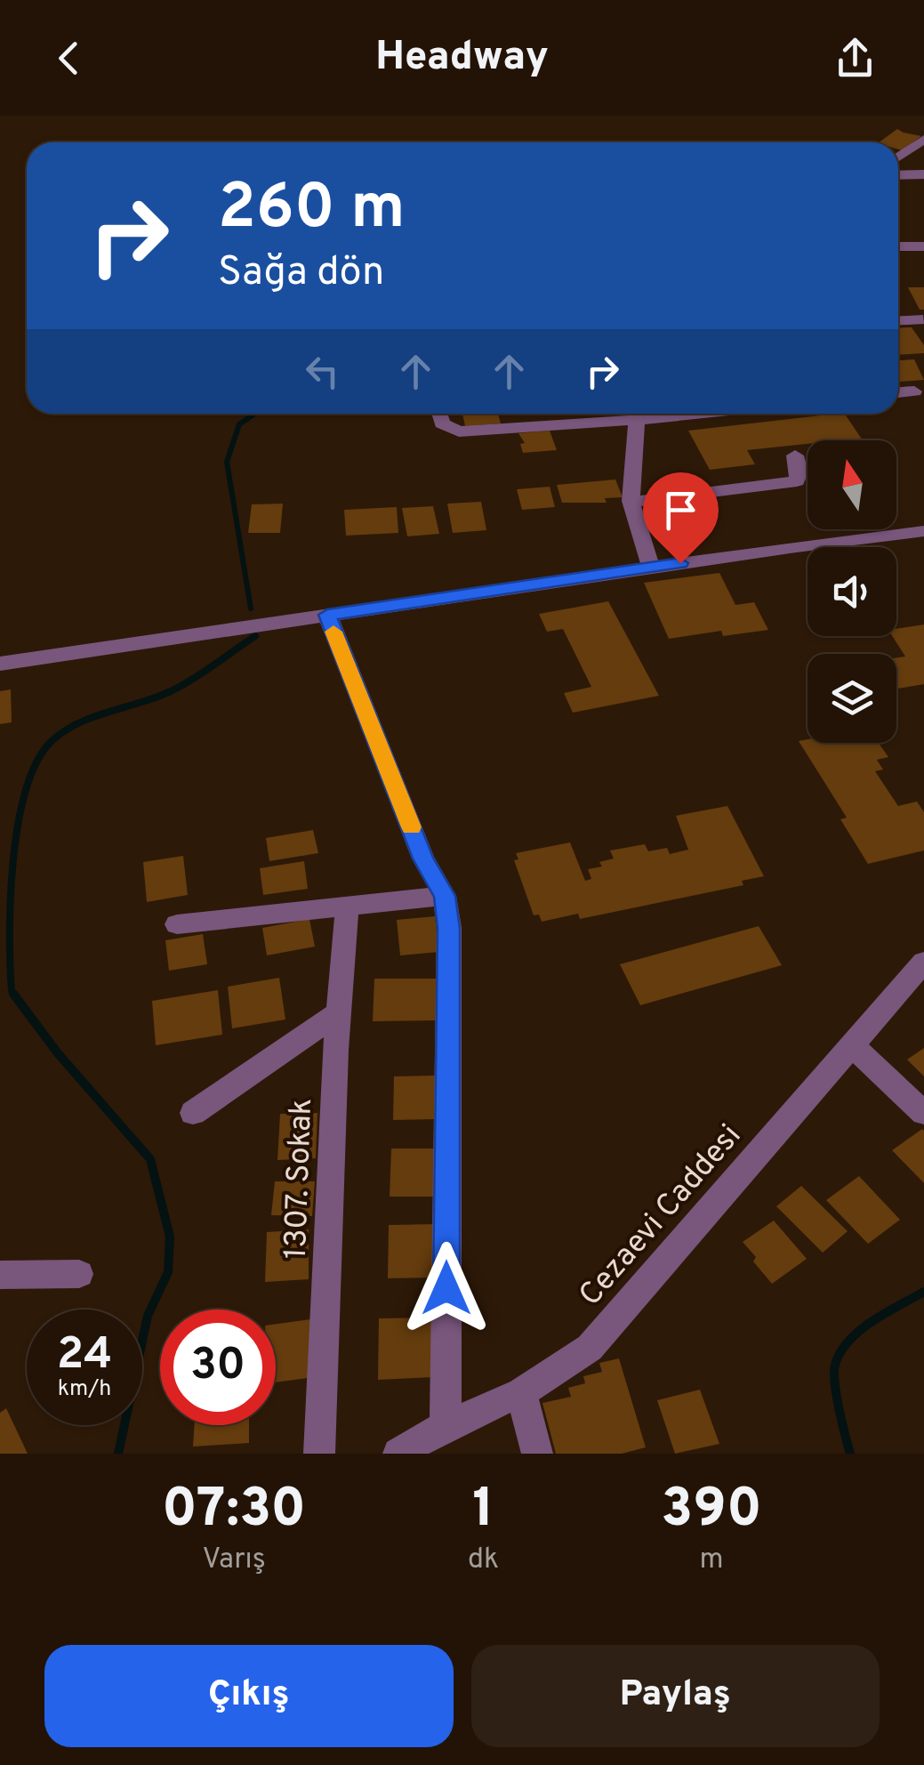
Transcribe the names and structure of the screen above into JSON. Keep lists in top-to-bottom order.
{
  "streets": {
    "street": ["1307. Sokak", "Cezaevi Caddesi"]
  },
  "north": "top",
  "page": {
    "header": "Headway",
    "turn": ["260 m", "Sağa dön"],
    "speed": "24 km/h",
    "limit": "30",
    "eta": [
      "07:30",
      "Varış",
      "1",
      "dk",
      "390",
      "m"
    ],
    "buttons": ["Çıkış", "Paylaş"]
  }
}
